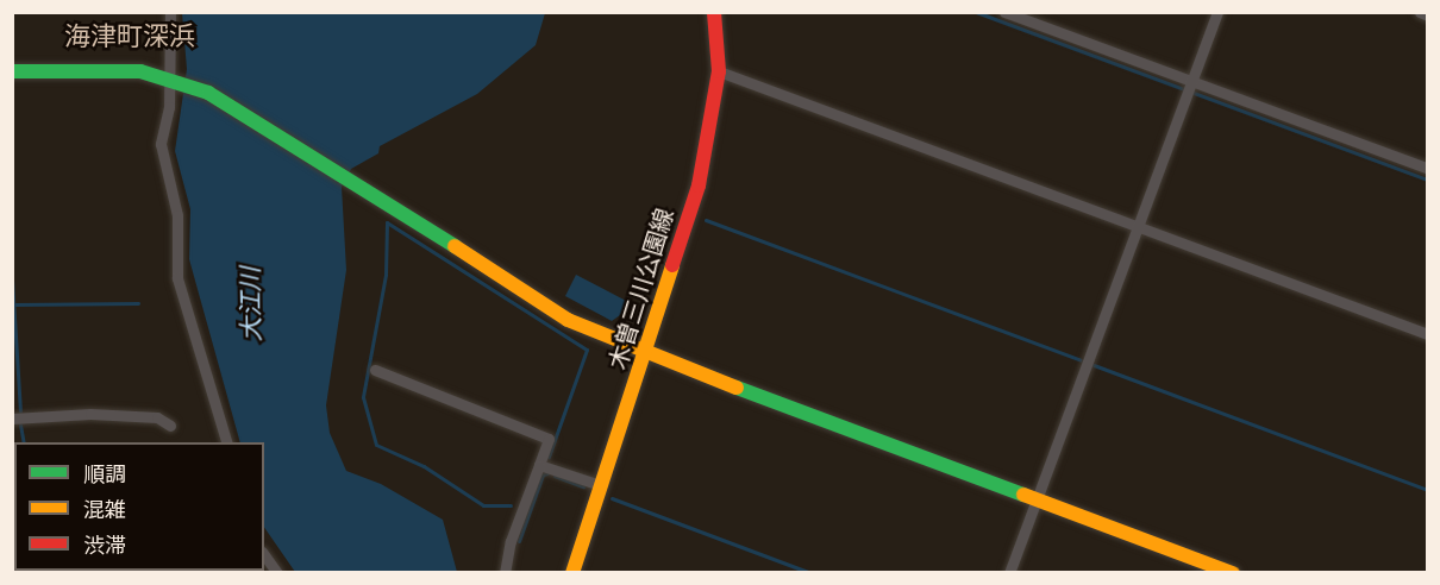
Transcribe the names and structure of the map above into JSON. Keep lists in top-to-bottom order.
{
  "streets": {
    "street": ["木曽三川公園線"]
  },
  "districts": ["海津町深浜"],
  "water": ["大江川"],
  "legend": ["順調", "混雑", "渋滞"]
}
